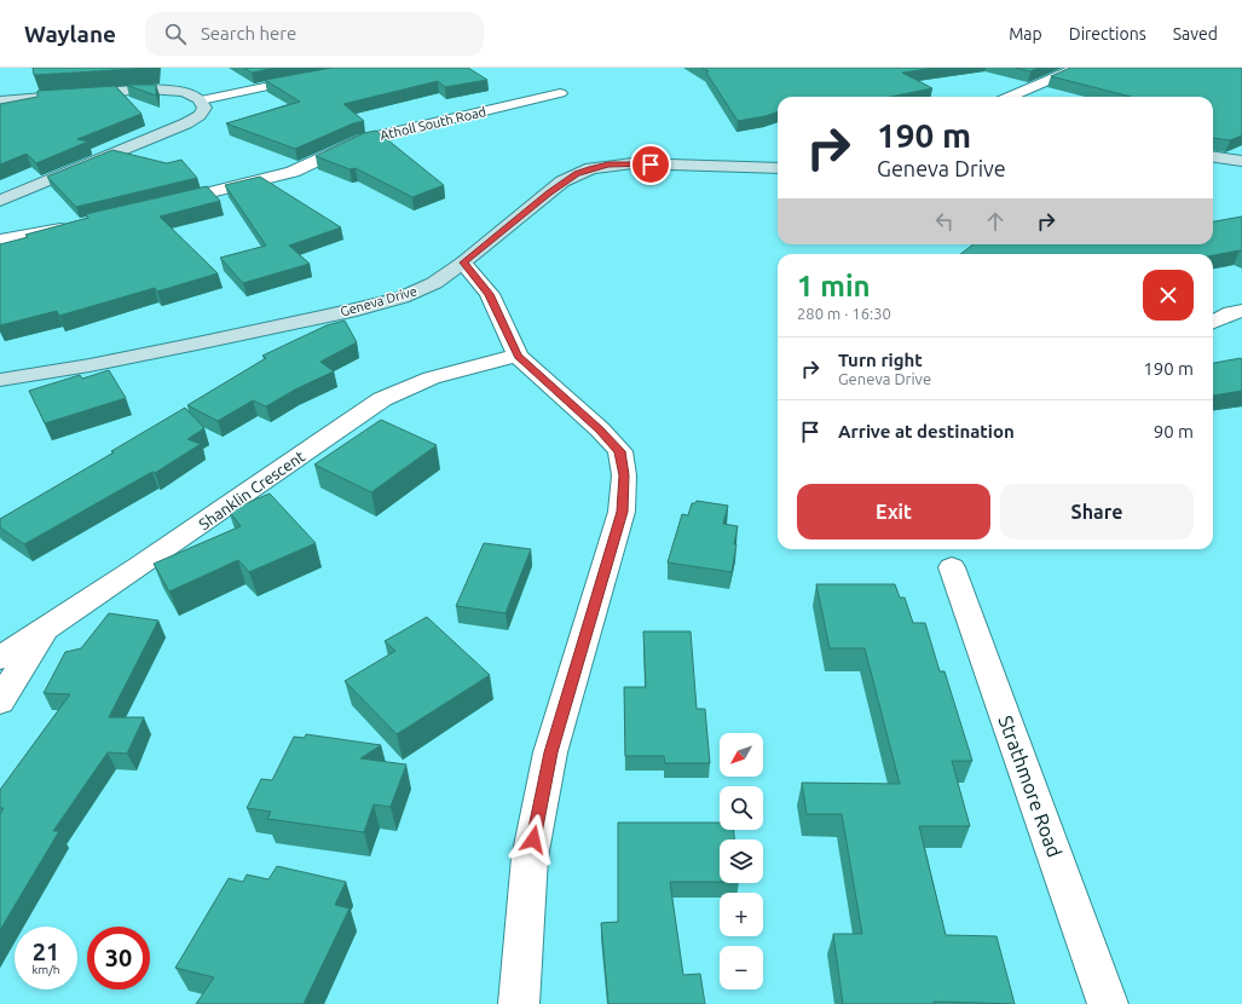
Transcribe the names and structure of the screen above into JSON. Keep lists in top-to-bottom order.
{
  "streets": {
    "street": [
      "Atholl South Road",
      "Geneva Drive",
      "Shanklin Crescent",
      "Strathmore Road"
    ]
  },
  "north": "bottom left",
  "page": {
    "header": "Waylane",
    "search": "Search here",
    "nav": ["Map", "Directions", "Saved"],
    "turn": ["190 m", "Geneva Drive"],
    "heading": ["1 min", "280 m · 16:30"],
    "list": [
      {
        "name": "Turn right",
        "note": "Geneva Drive",
        "value": "190 m"
      },
      {
        "name": "Arrive at destination",
        "value": "90 m"
      }
    ],
    "buttons": ["Exit", "Share"],
    "map_buttons": ["+", "−"],
    "speed": "21 km/h",
    "limit": "30"
  }
}
